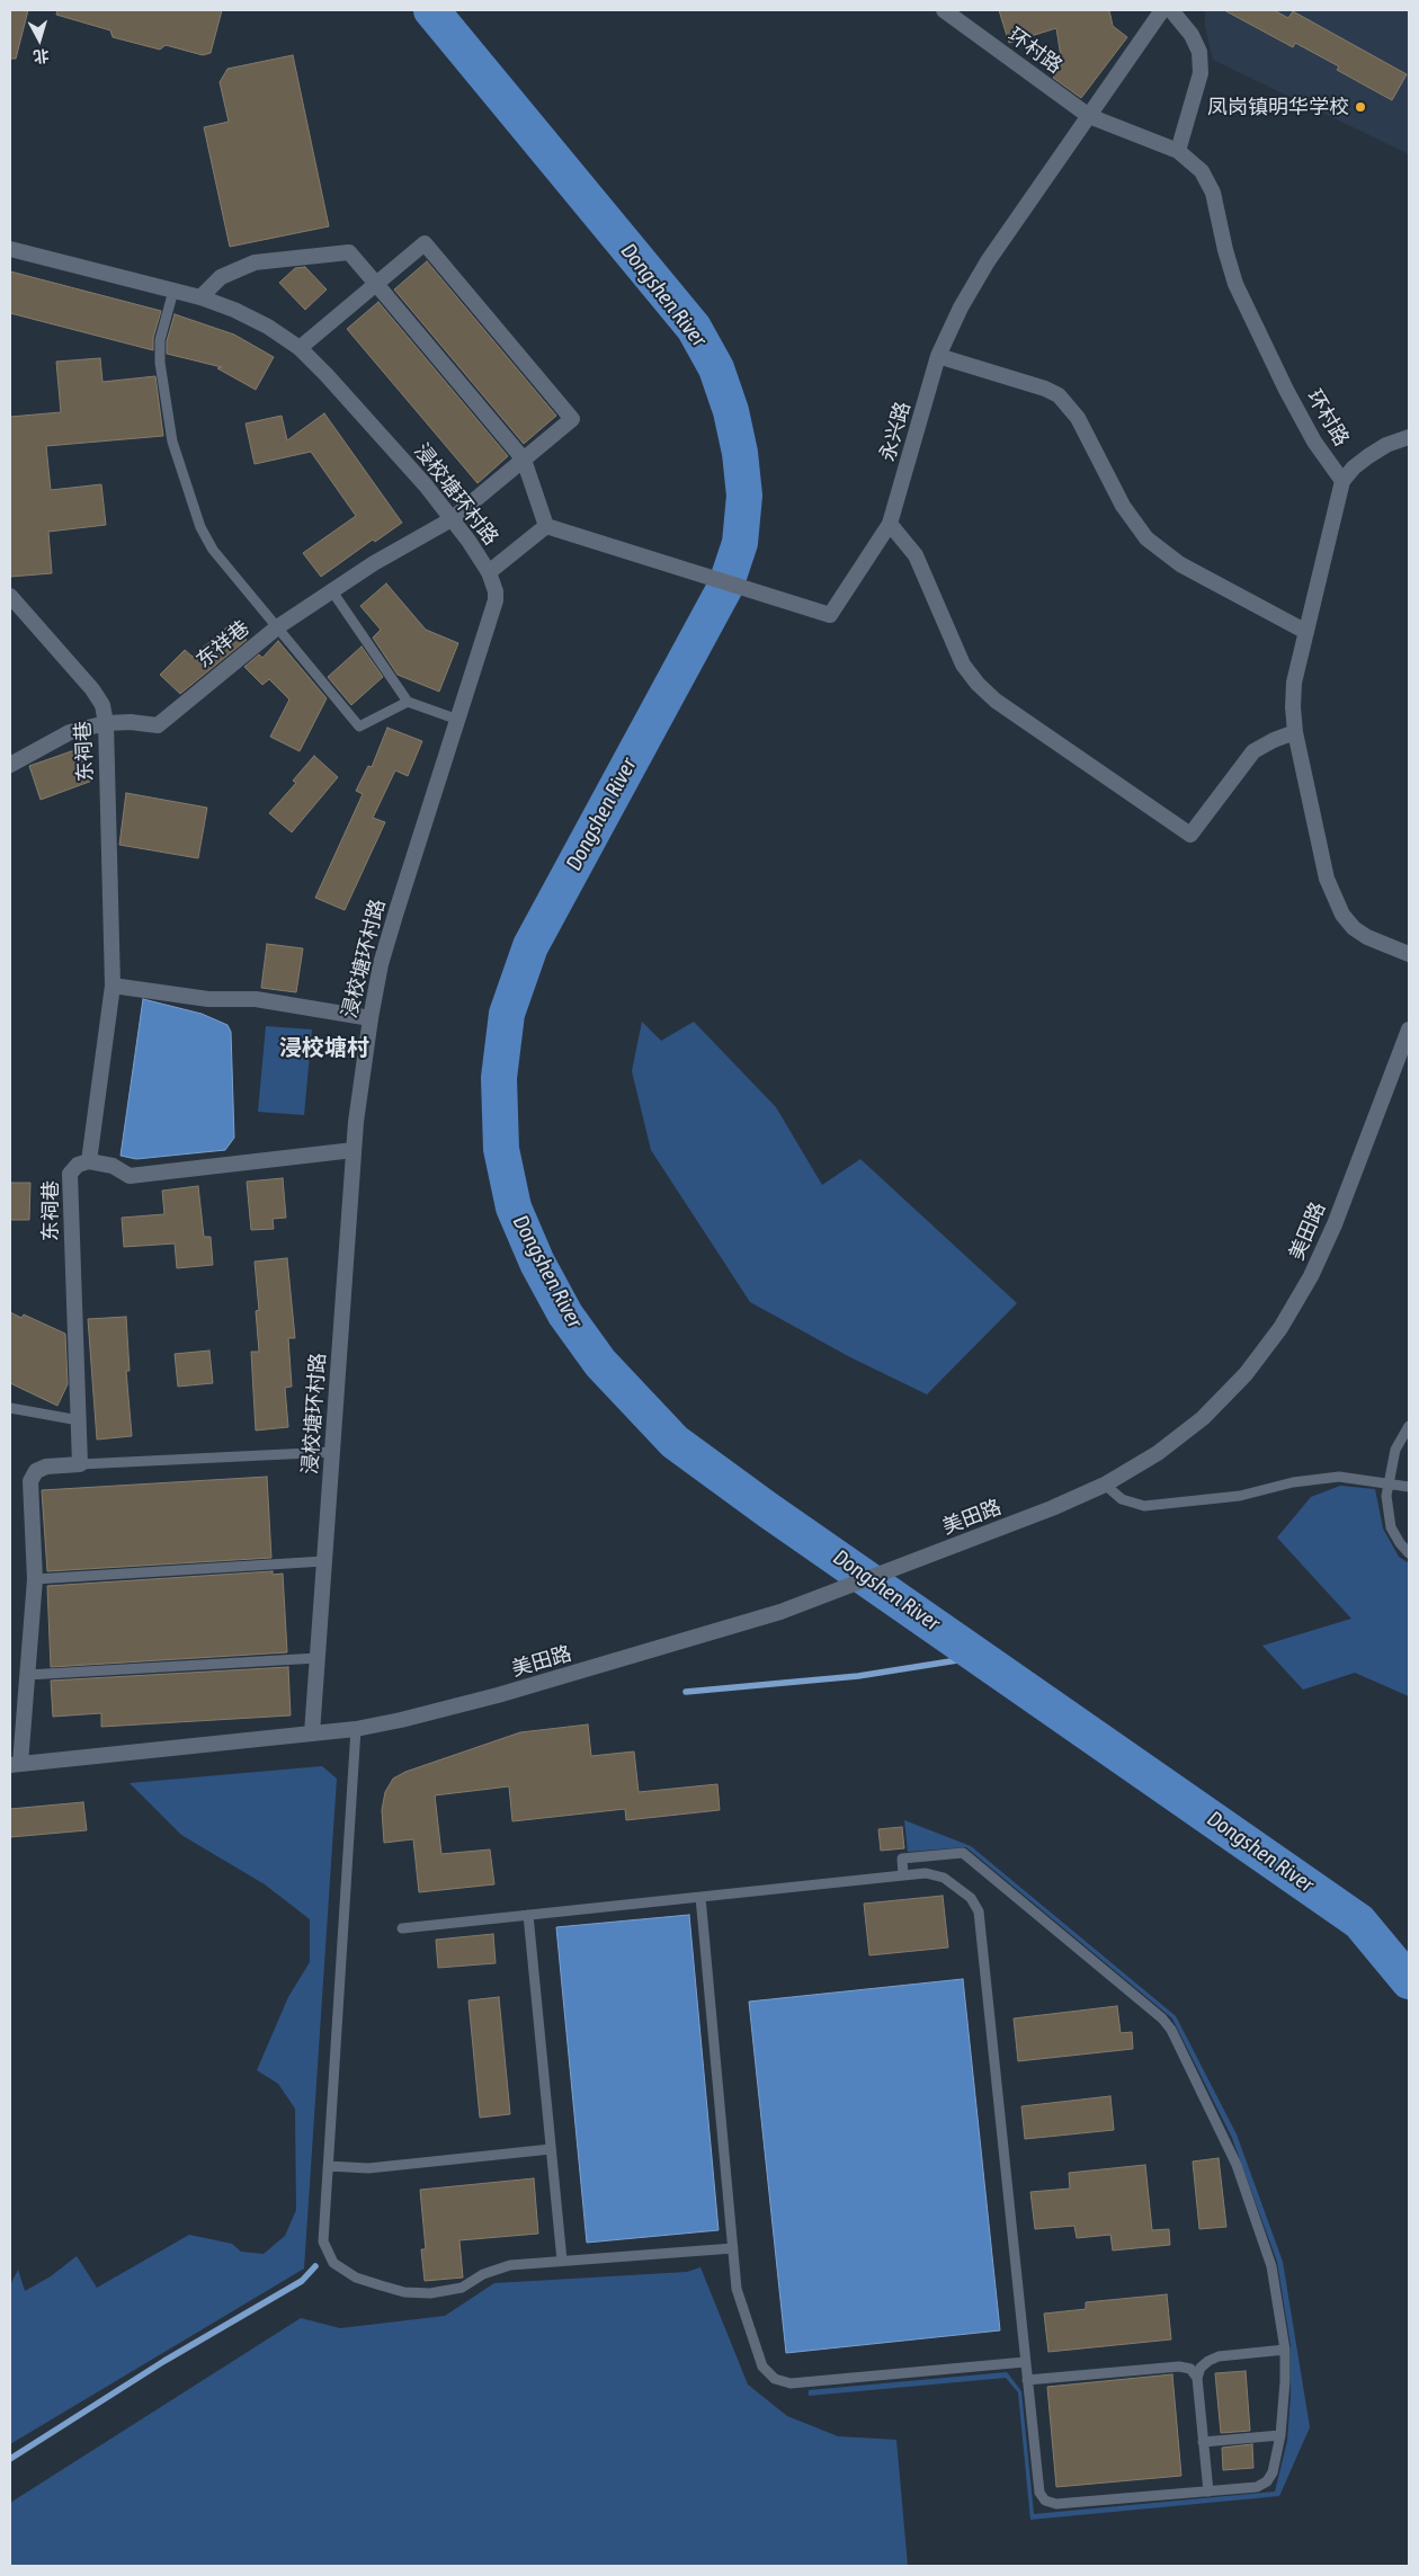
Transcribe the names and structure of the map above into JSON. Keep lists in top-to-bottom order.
{
  "streets": {
    "street": [
      "环村路",
      "永兴路",
      "浸校塘环村路",
      "东祥巷",
      "东祠巷",
      "美田路"
    ]
  },
  "crossings": [
    ["环村路", "永兴路"],
    ["浸校塘环村路", "东祥巷"],
    ["浸校塘环村路", "美田路"],
    ["东祥巷", "东祠巷"]
  ],
  "districts": ["浸校塘村"],
  "water": ["Dongshen River"],
  "places": ["凤岗镇明华学校"],
  "north": "bottom"
}
